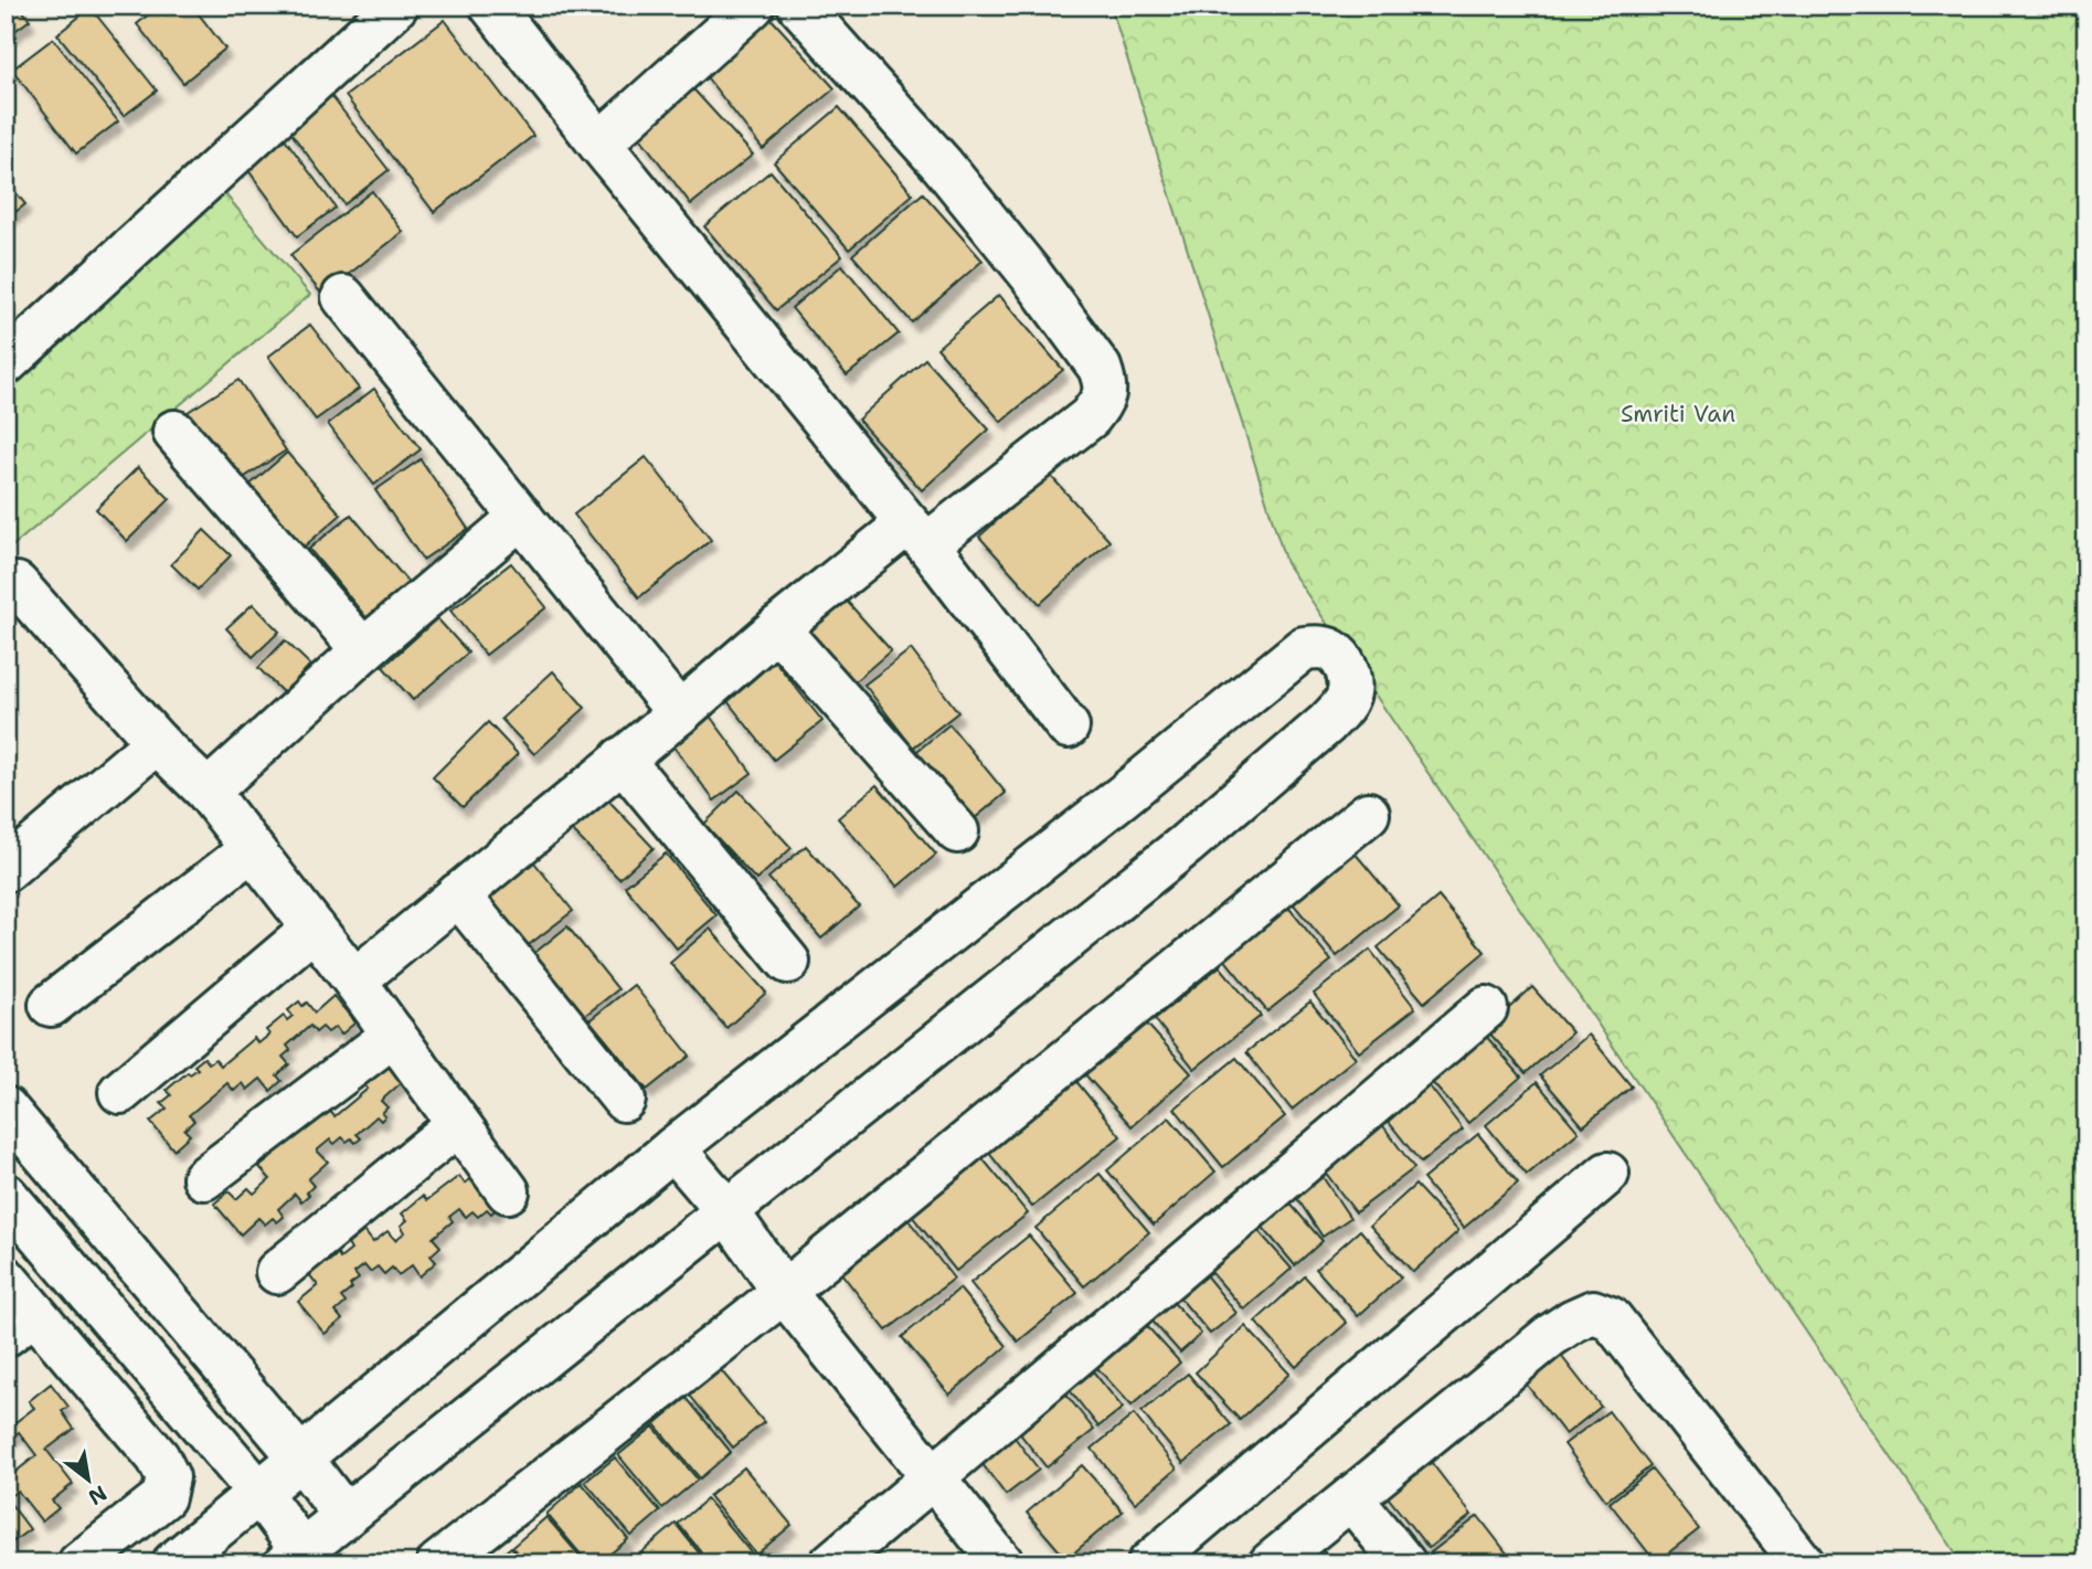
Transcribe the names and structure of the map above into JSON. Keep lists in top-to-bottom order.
{
  "parks": ["Smriti Van"],
  "north": "bottom right"
}
